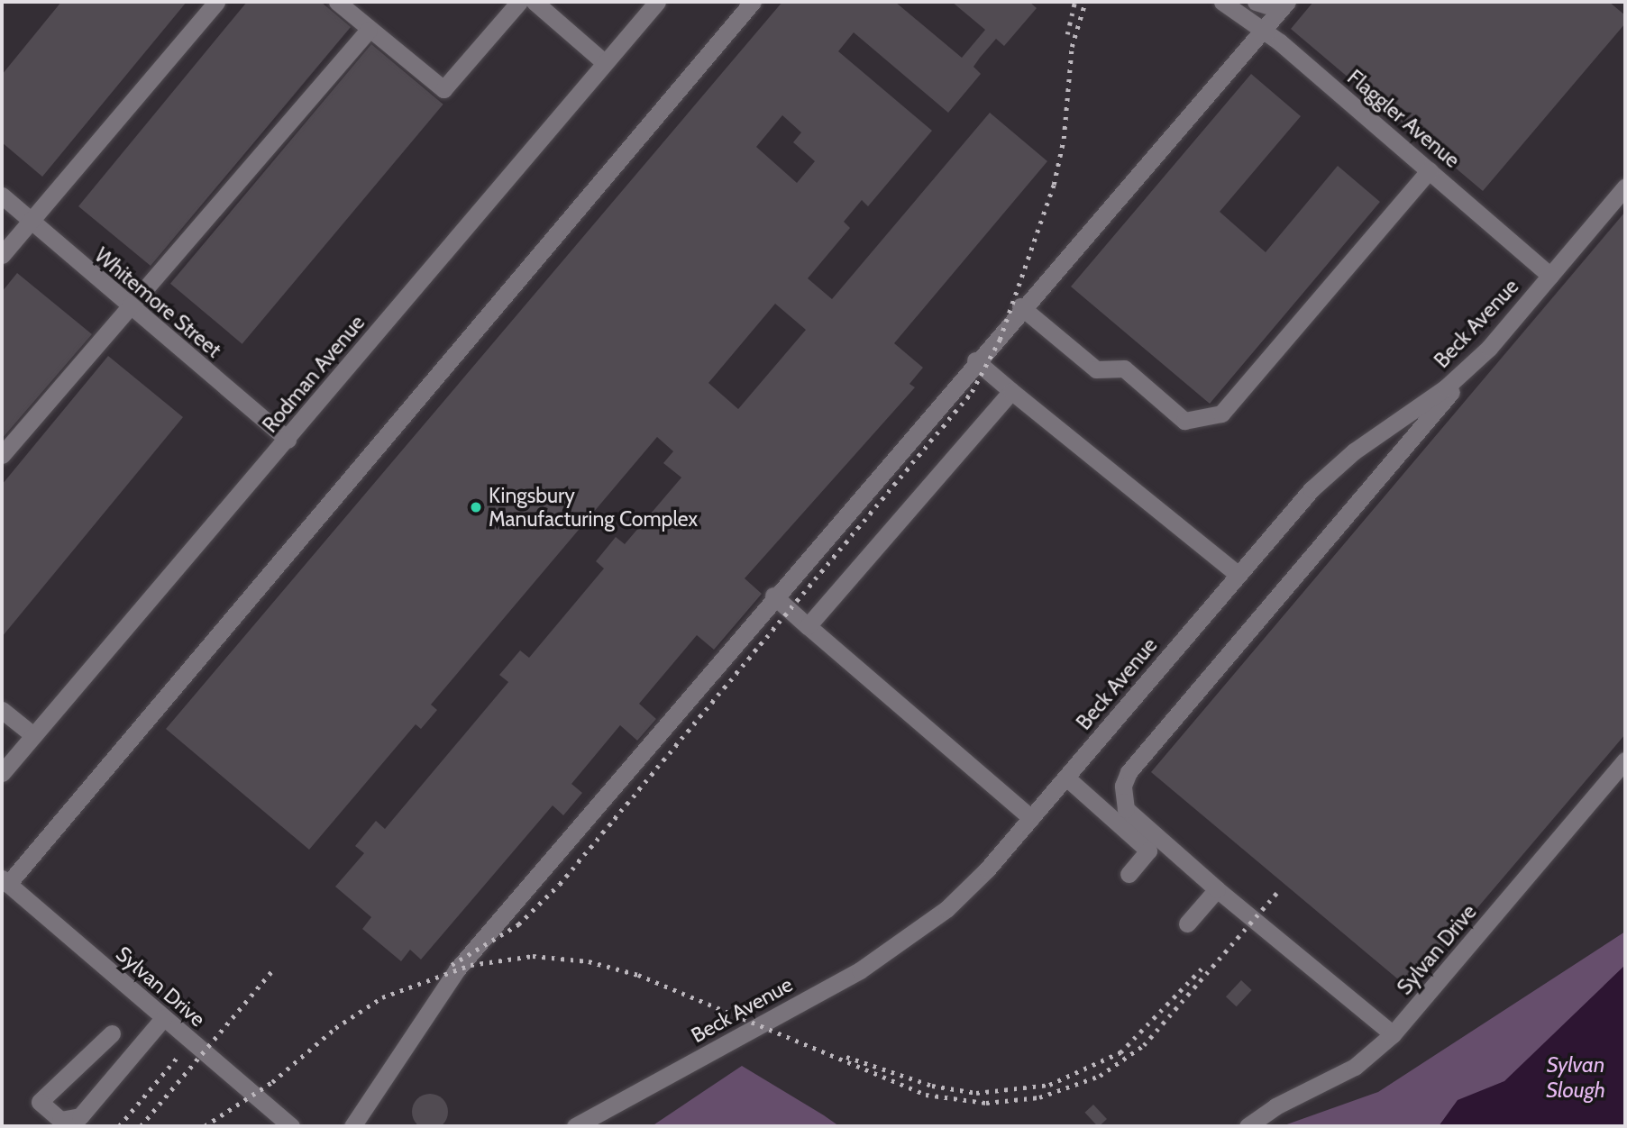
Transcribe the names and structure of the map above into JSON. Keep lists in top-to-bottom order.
{
  "streets": {
    "street": [
      "Flaggler Avenue",
      "Whitemore Street",
      "Beck Avenue",
      "Rodman Avenue",
      "Sylvan Drive"
    ]
  },
  "crossings": [
    ["Flaggler Avenue", "Beck Avenue"],
    ["Whitemore Street", "Rodman Avenue"]
  ],
  "water": ["Sylvan Slough"],
  "places": ["Kingsbury Manufacturing Complex"]
}
